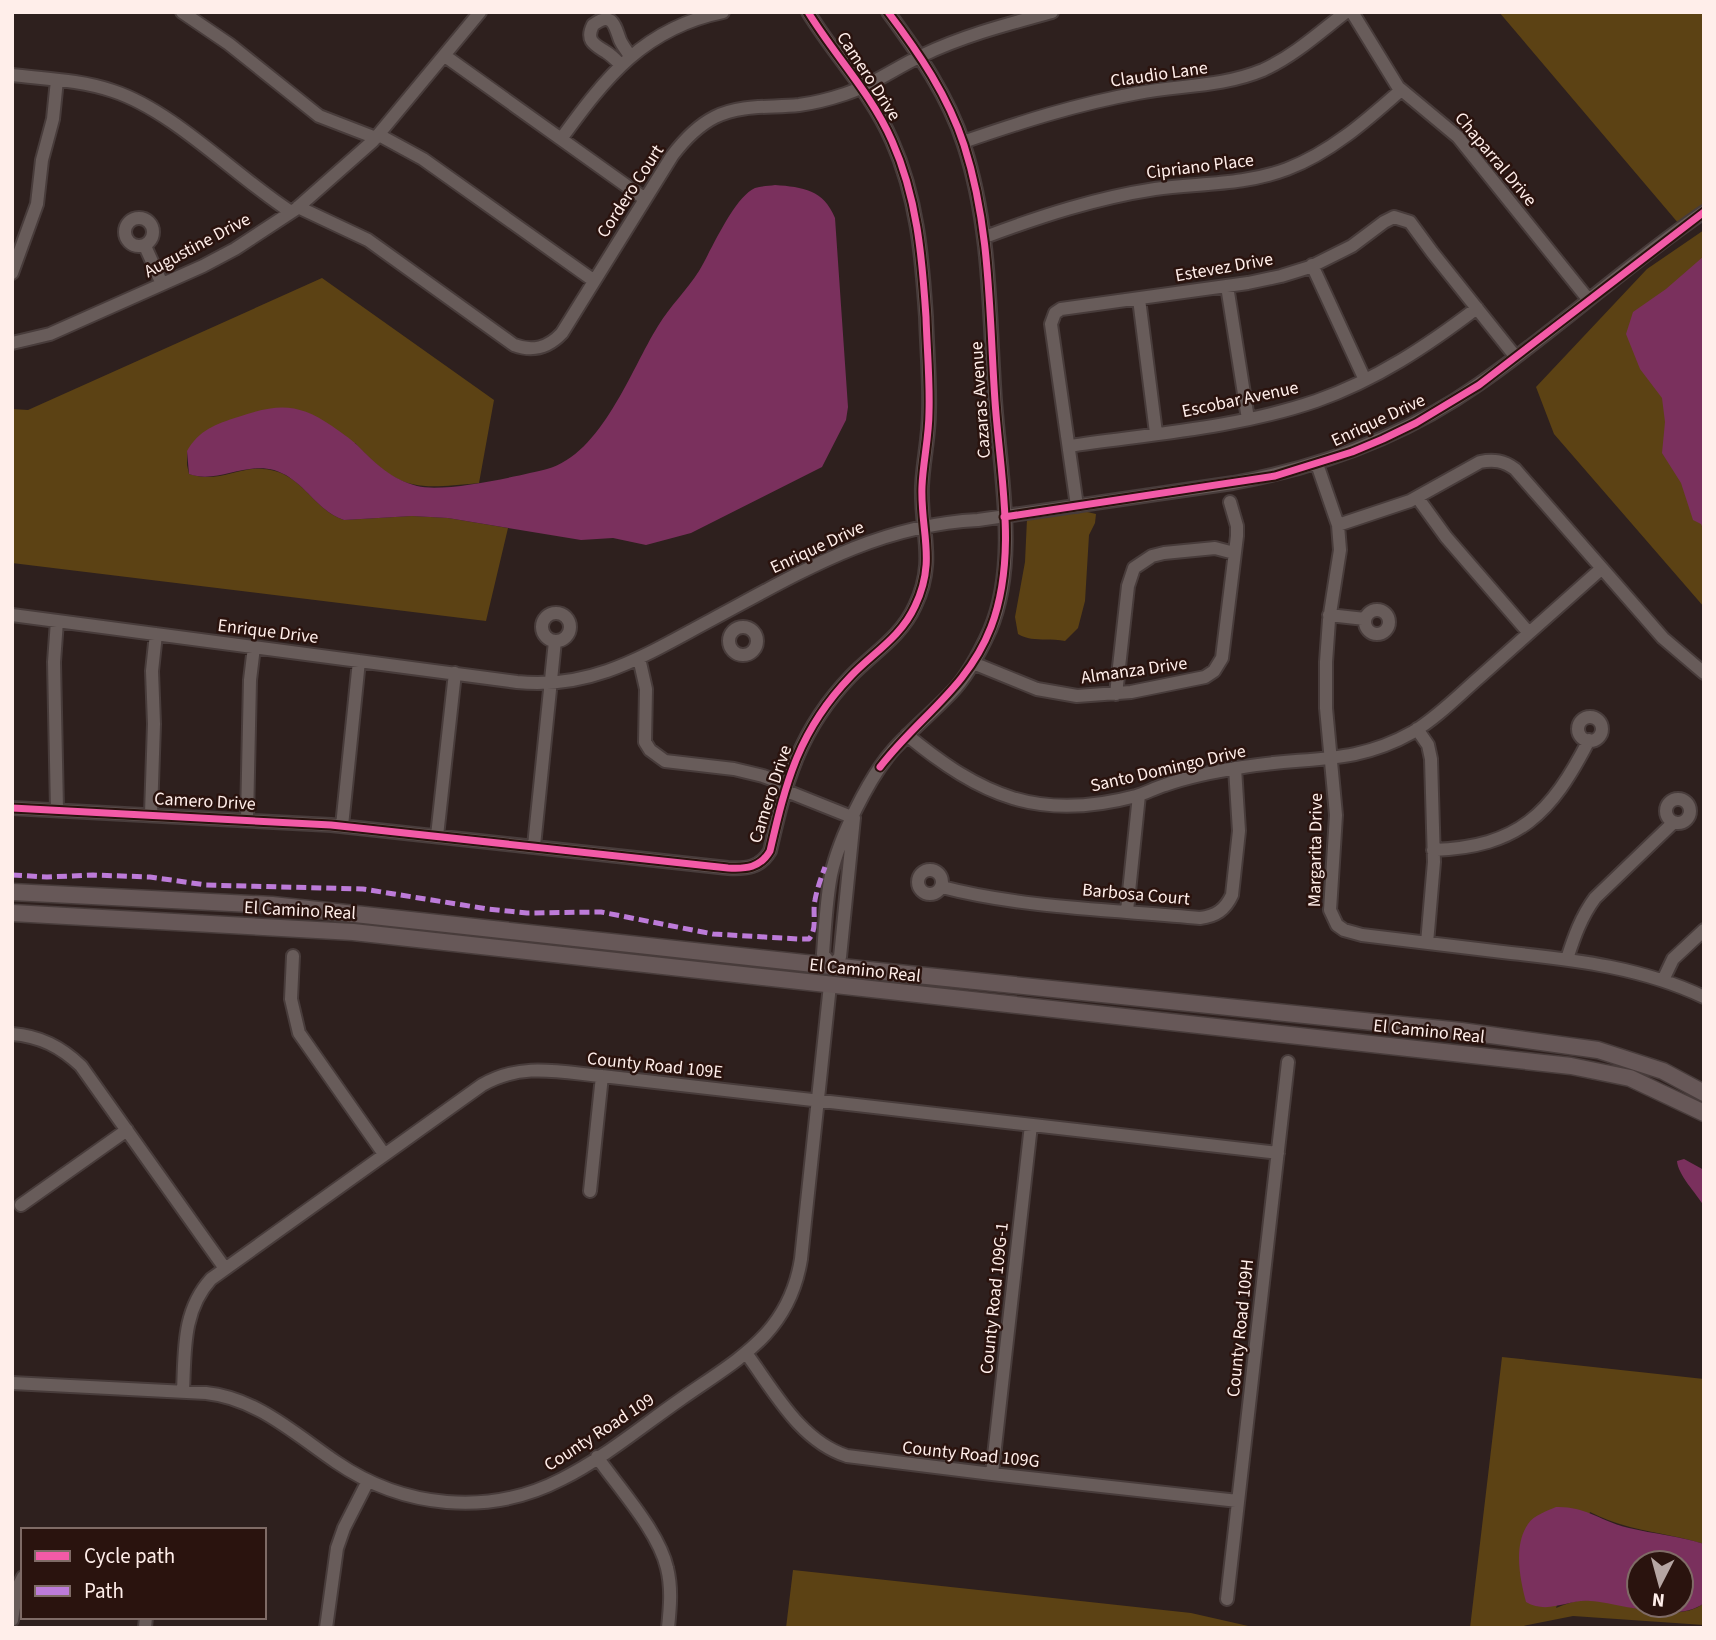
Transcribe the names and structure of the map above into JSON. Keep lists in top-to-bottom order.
{
  "streets": {
    "main road": ["El Camino Real"],
    "street": [
      "Claudio Lane",
      "Camero Drive",
      "Chaparral Drive",
      "Cipriano Place",
      "Cordero Court",
      "Augustine Drive",
      "Estevez Drive",
      "Escobar Avenue",
      "Cazaras Avenue",
      "Enrique Drive",
      "Almanza Drive",
      "Santo Domingo Drive",
      "Margarita Drive",
      "Barbosa Court",
      "County Road 109E",
      "County Road 109G-1",
      "County Road 109H",
      "County Road 109",
      "County Road 109G"
    ]
  },
  "crossings": [
    ["Claudio Lane", "Cazaras Avenue"],
    ["Camero Drive", "Cordero Court"],
    ["Camero Drive", "Enrique Drive"],
    ["Chaparral Drive", "Cipriano Place"],
    ["Chaparral Drive", "Enrique Drive"],
    ["Cipriano Place", "Cazaras Avenue"],
    ["Cordero Court", "Augustine Drive"],
    ["Cordero Court", "Cazaras Avenue"],
    ["Estevez Drive", "Escobar Avenue"],
    ["Estevez Drive", "Enrique Drive"],
    ["Cazaras Avenue", "Enrique Drive"],
    ["Cazaras Avenue", "Almanza Drive"],
    ["Cazaras Avenue", "Santo Domingo Drive"],
    ["Cazaras Avenue", "El Camino Real"],
    ["Enrique Drive", "Margarita Drive"],
    ["Santo Domingo Drive", "Margarita Drive"],
    ["Santo Domingo Drive", "Barbosa Court"],
    ["El Camino Real", "County Road 109"],
    ["County Road 109E", "County Road 109G-1"],
    ["County Road 109E", "County Road 109H"],
    ["County Road 109E", "County Road 109"],
    ["County Road 109G-1", "County Road 109G"],
    ["County Road 109H", "County Road 109G"],
    ["County Road 109", "County Road 109G"]
  ],
  "legend": ["Cycle path", "Path"],
  "north": "bottom"
}
